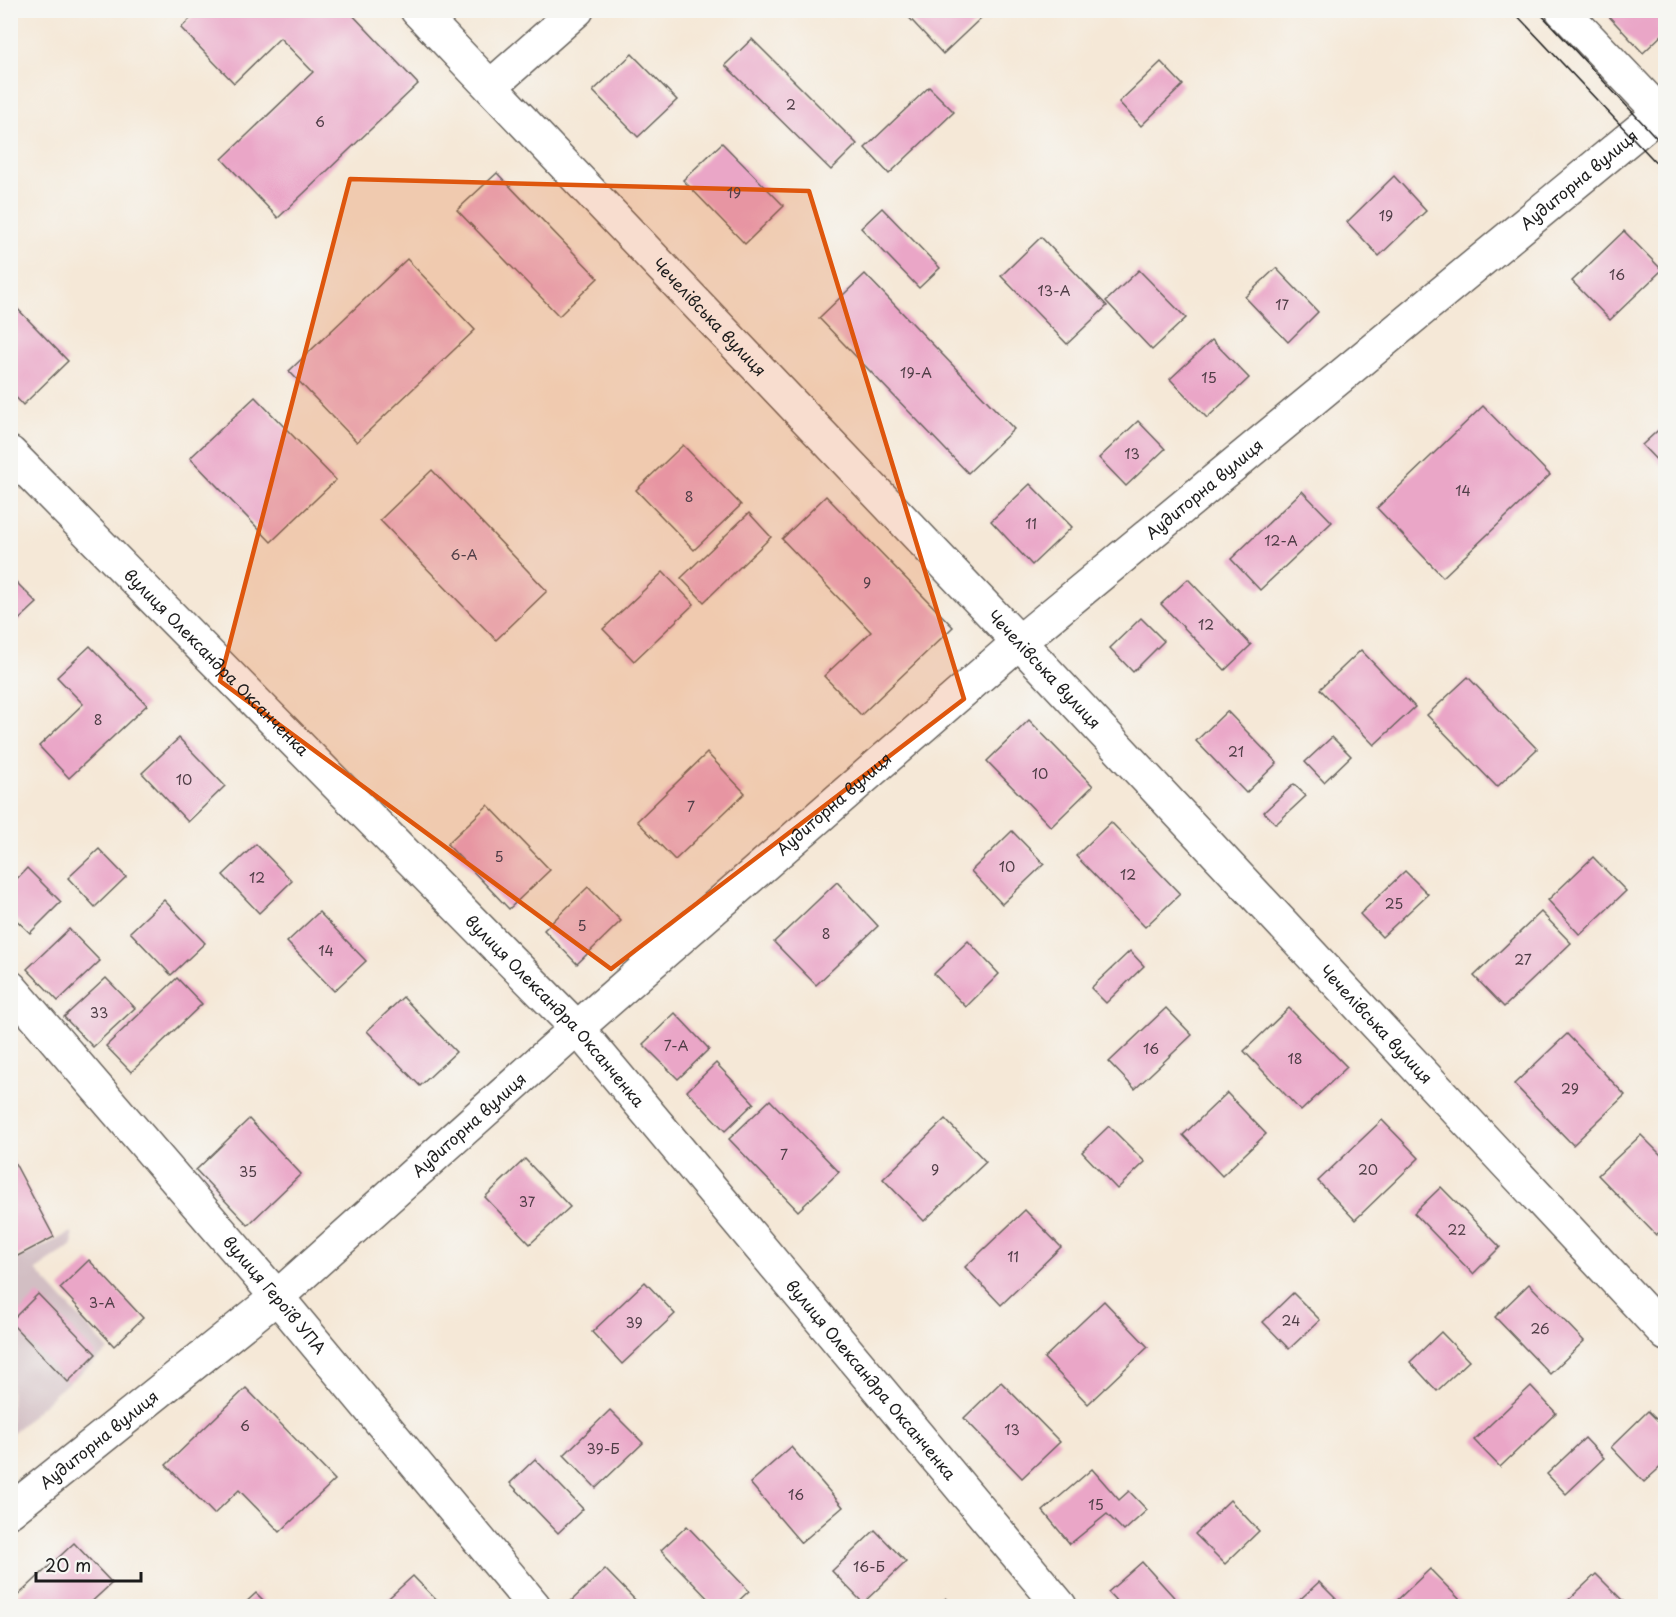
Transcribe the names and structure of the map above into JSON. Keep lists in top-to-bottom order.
{
  "streets": {
    "street": [
      "Аудиторна вулиця",
      "Чечелівська вулиця",
      "вулиця Олександра Оксанченка",
      "вулиця Героїв УПА"
    ]
  },
  "crossings": [
    ["Аудиторна вулиця", "Чечелівська вулиця"],
    ["Аудиторна вулиця", "вулиця Олександра Оксанченка"],
    ["Аудиторна вулиця", "вулиця Героїв УПА"]
  ],
  "house_numbers": [
    "2",
    "6",
    "19",
    "19",
    "16",
    "13-А",
    "17",
    "19-А",
    "15",
    "13",
    "14",
    "8",
    "11",
    "12-А",
    "6-А",
    "9",
    "12",
    "8",
    "21",
    "10",
    "10",
    "7",
    "5",
    "10",
    "12",
    "12",
    "25",
    "5",
    "8",
    "14",
    "27",
    "33",
    "7-А",
    "16",
    "18",
    "29",
    "7",
    "9",
    "20",
    "35",
    "37",
    "22",
    "11",
    "3-А",
    "24",
    "39",
    "26",
    "6",
    "13",
    "39-Б",
    "16",
    "15",
    "16-Б"
  ],
  "scale_bar": "20 m"
}
